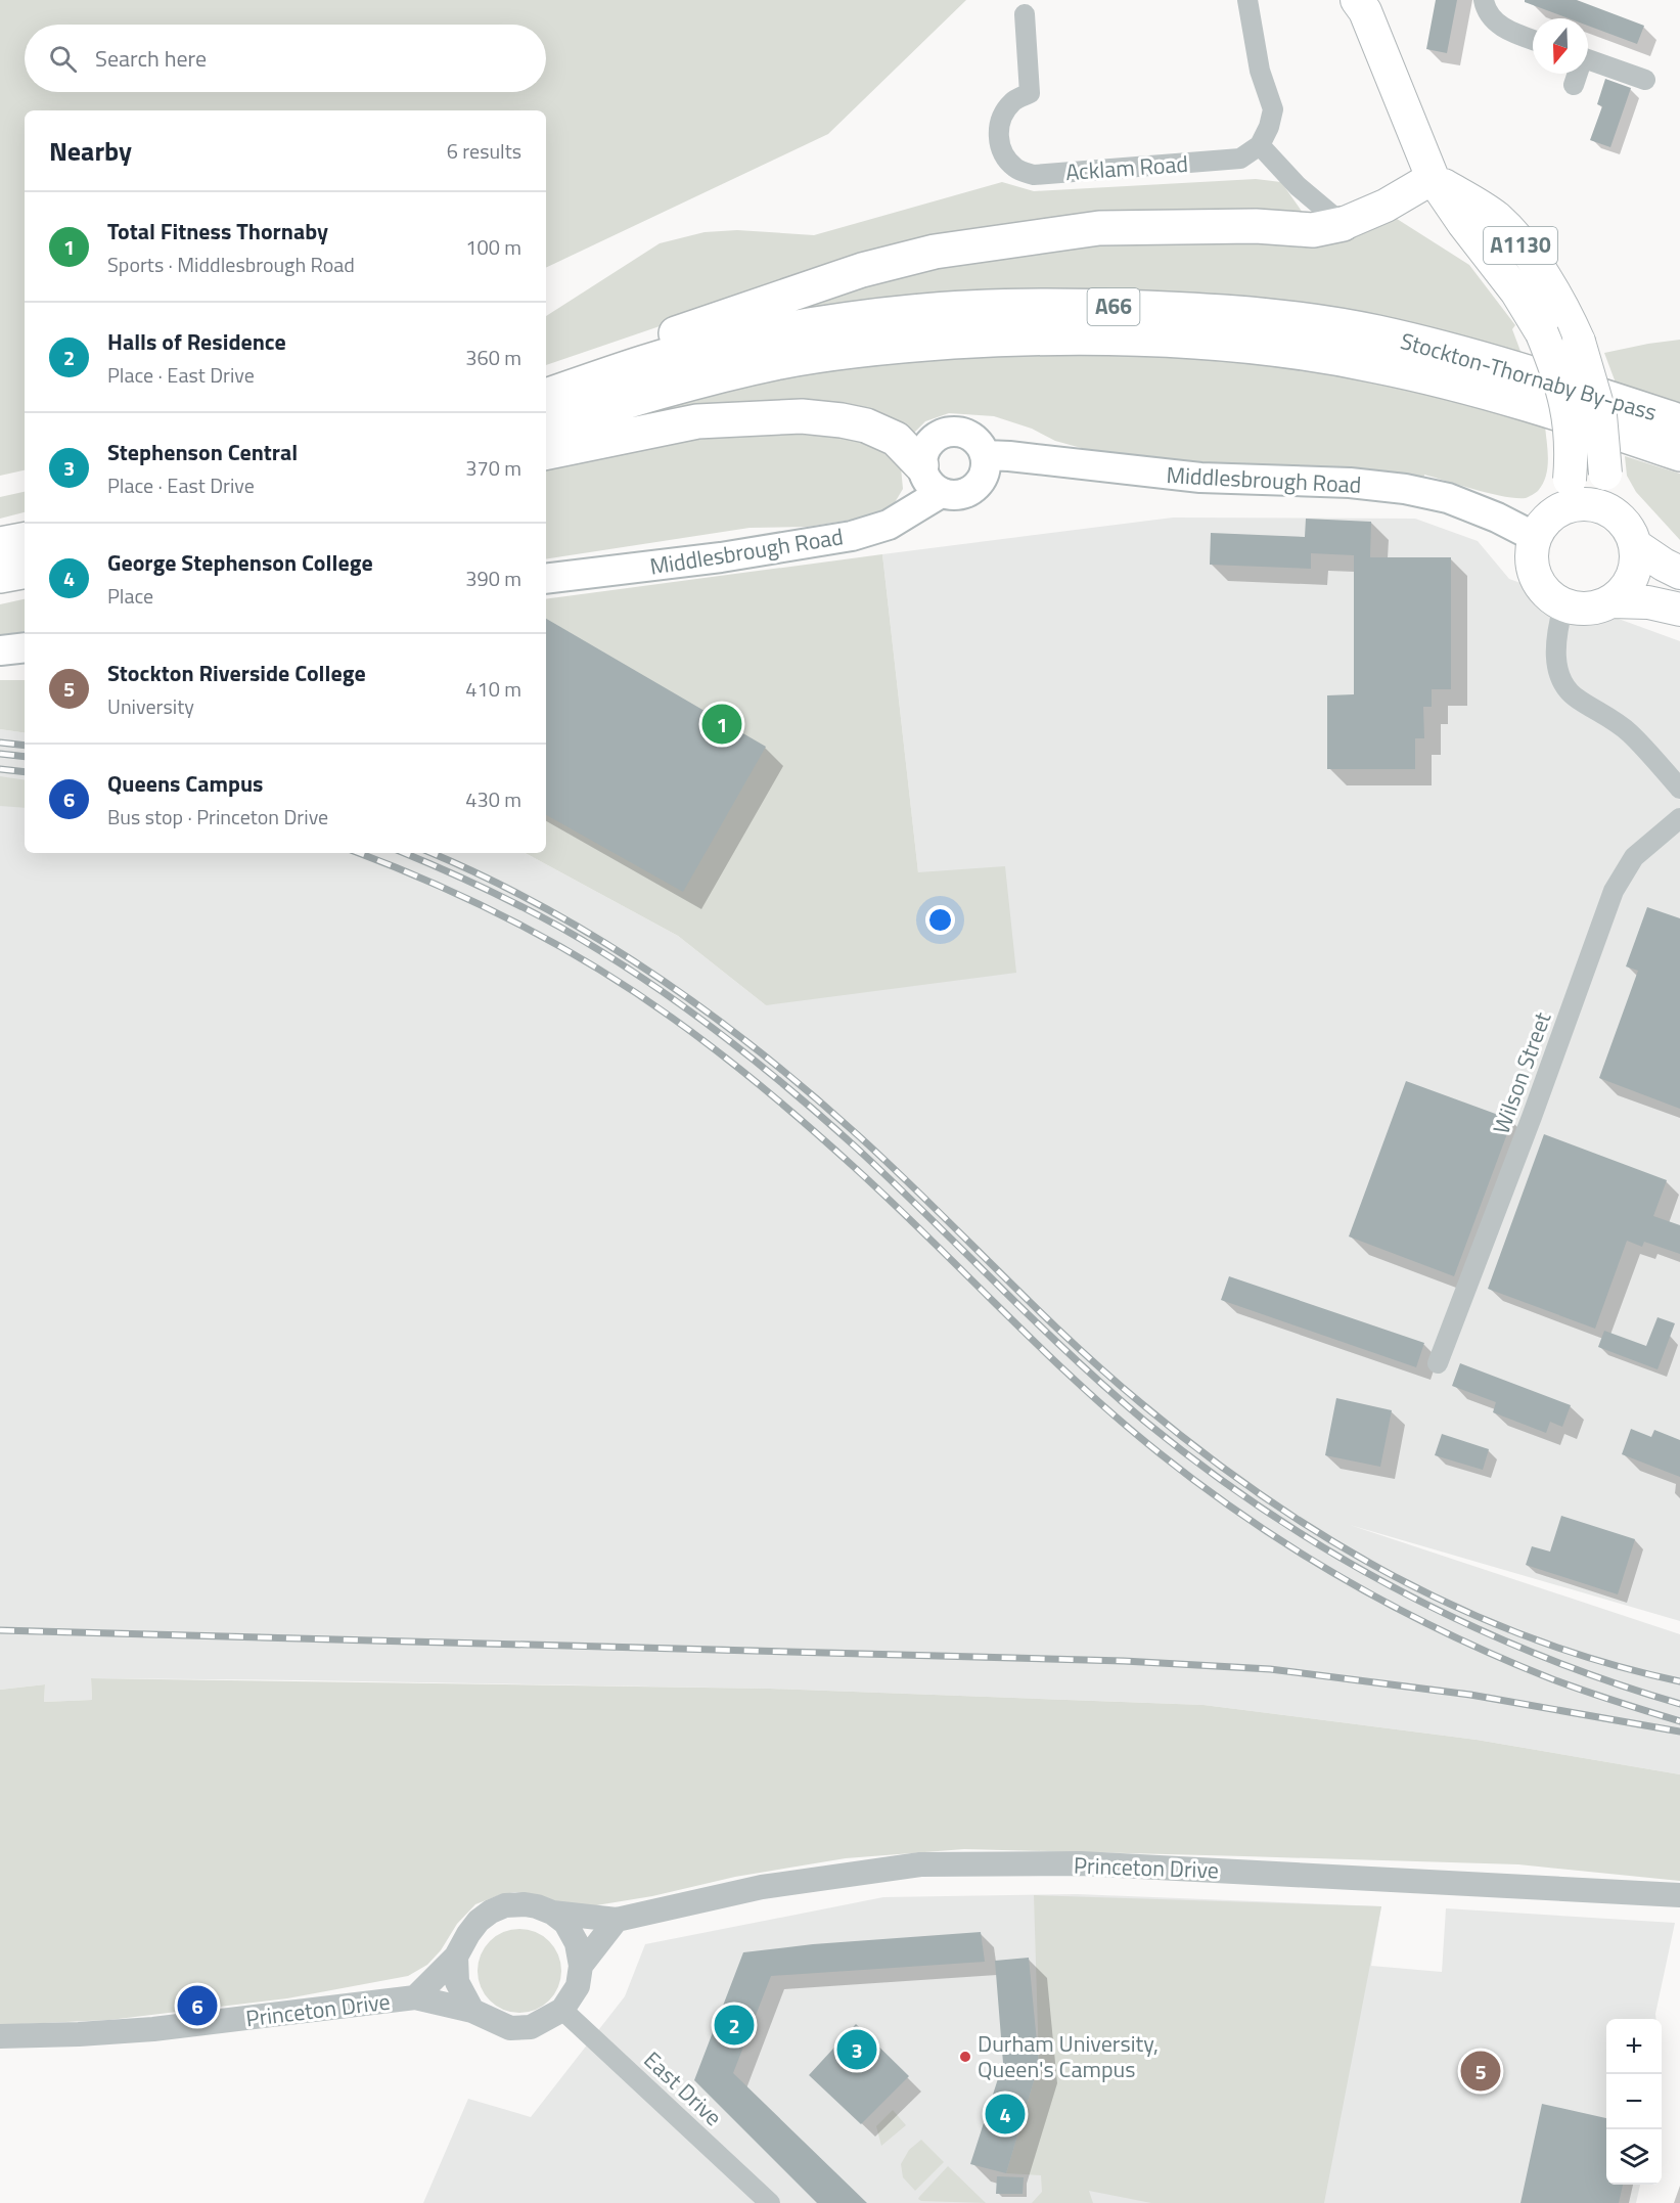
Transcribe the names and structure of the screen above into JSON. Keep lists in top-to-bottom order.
{
  "streets": {
    "highway": ["A66", "Stockton-Thornaby By-pass"],
    "main road": ["A1130", "Middlesbrough Road"],
    "street": [
      "Acklam Road",
      "Wilson Street",
      "Princeton Drive",
      "East Drive"
    ]
  },
  "crossings": [
    ["A1130", "Middlesbrough Road"],
    ["Princeton Drive", "East Drive"]
  ],
  "places": ["Durham University, Queen's Campus"],
  "north": "bottom",
  "page": {
    "search": "Search here",
    "heading": ["Nearby", "6 results"],
    "list": [
      {
        "mark": "1",
        "name": "Total Fitness Thornaby",
        "note": "Sports · Middlesbrough Road",
        "value": "100 m"
      },
      {
        "mark": "2",
        "name": "Halls of Residence",
        "note": "Place · East Drive",
        "value": "360 m"
      },
      {
        "mark": "3",
        "name": "Stephenson Central",
        "note": "Place · East Drive",
        "value": "370 m"
      },
      {
        "mark": "4",
        "name": "George Stephenson College",
        "note": "Place",
        "value": "390 m"
      },
      {
        "mark": "5",
        "name": "Stockton Riverside College",
        "note": "University",
        "value": "410 m"
      },
      {
        "mark": "6",
        "name": "Queens Campus",
        "note": "Bus stop · Princeton Drive",
        "value": "430 m"
      }
    ],
    "pins": [
      "1",
      "6",
      "2",
      "3",
      "5",
      "4"
    ],
    "map_buttons": ["+", "−"]
  }
}
